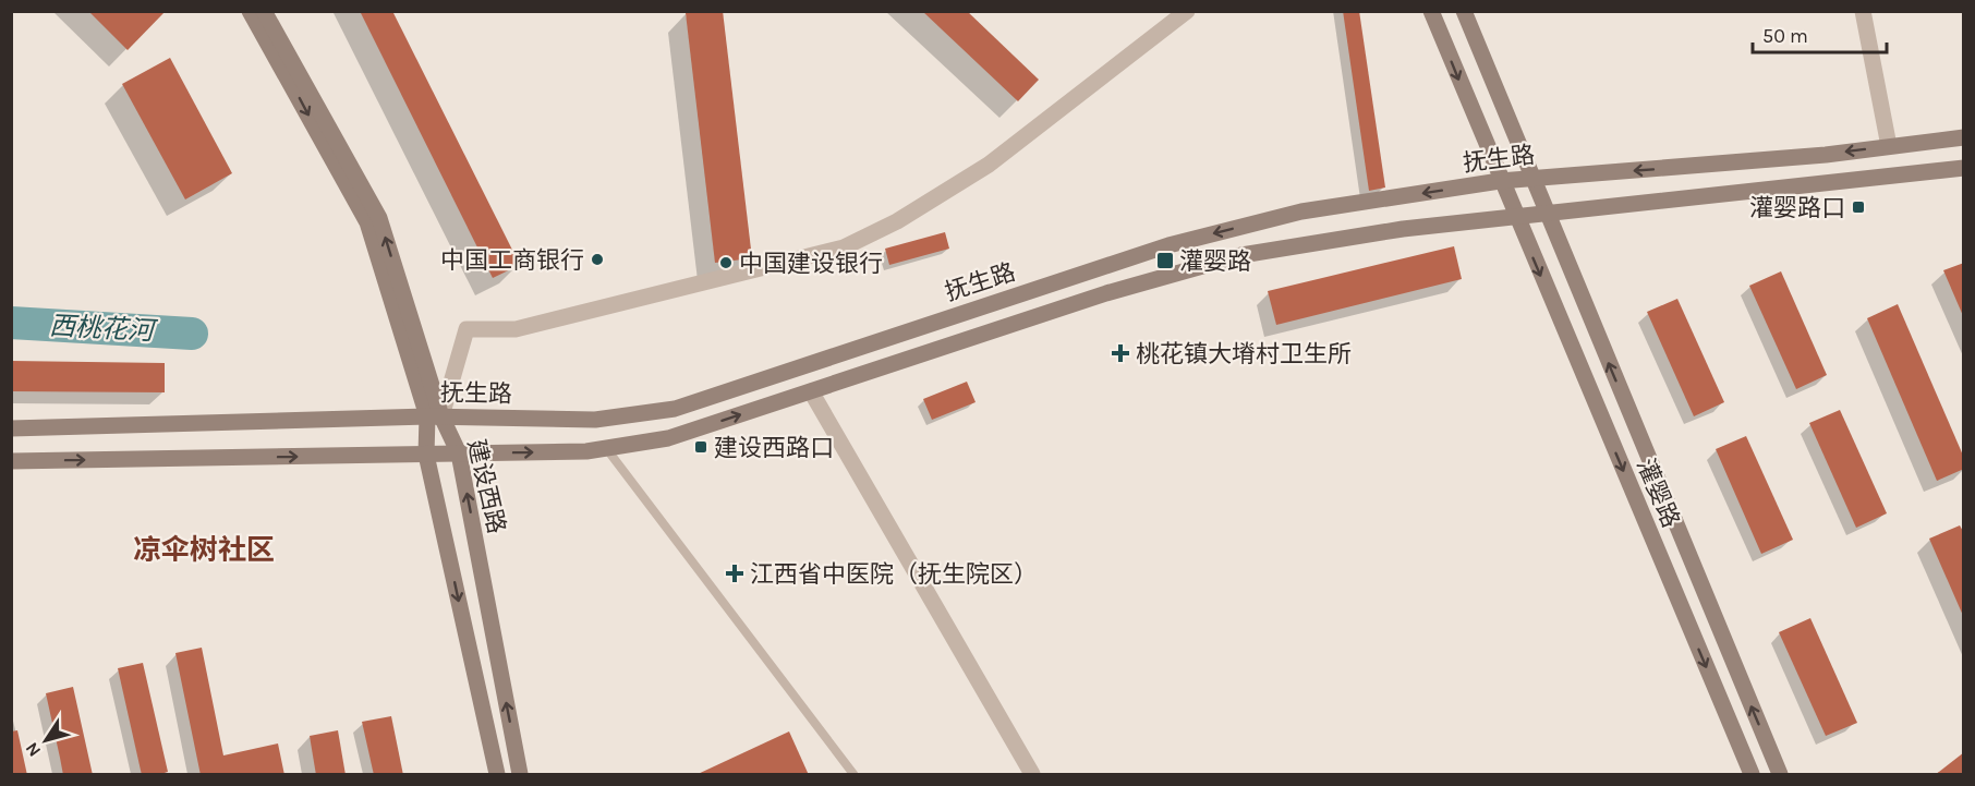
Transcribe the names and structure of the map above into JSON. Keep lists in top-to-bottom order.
{
  "streets": {
    "main road": ["抚生路", "建设西路", "灌婴路"]
  },
  "crossings": [
    ["抚生路", "建设西路"],
    ["抚生路", "灌婴路"]
  ],
  "districts": ["凉伞树社区"],
  "water": ["西桃花河"],
  "places": {
    "transit": ["灌婴路口", "灌婴路", "建设西路口"],
    "other": ["中国工商银行", "中国建设银行"],
    "health": ["桃花镇大塉村卫生所", "江西省中医院（抚生院区）"]
  },
  "scale_bar": "50 m",
  "north": "bottom left"
}
